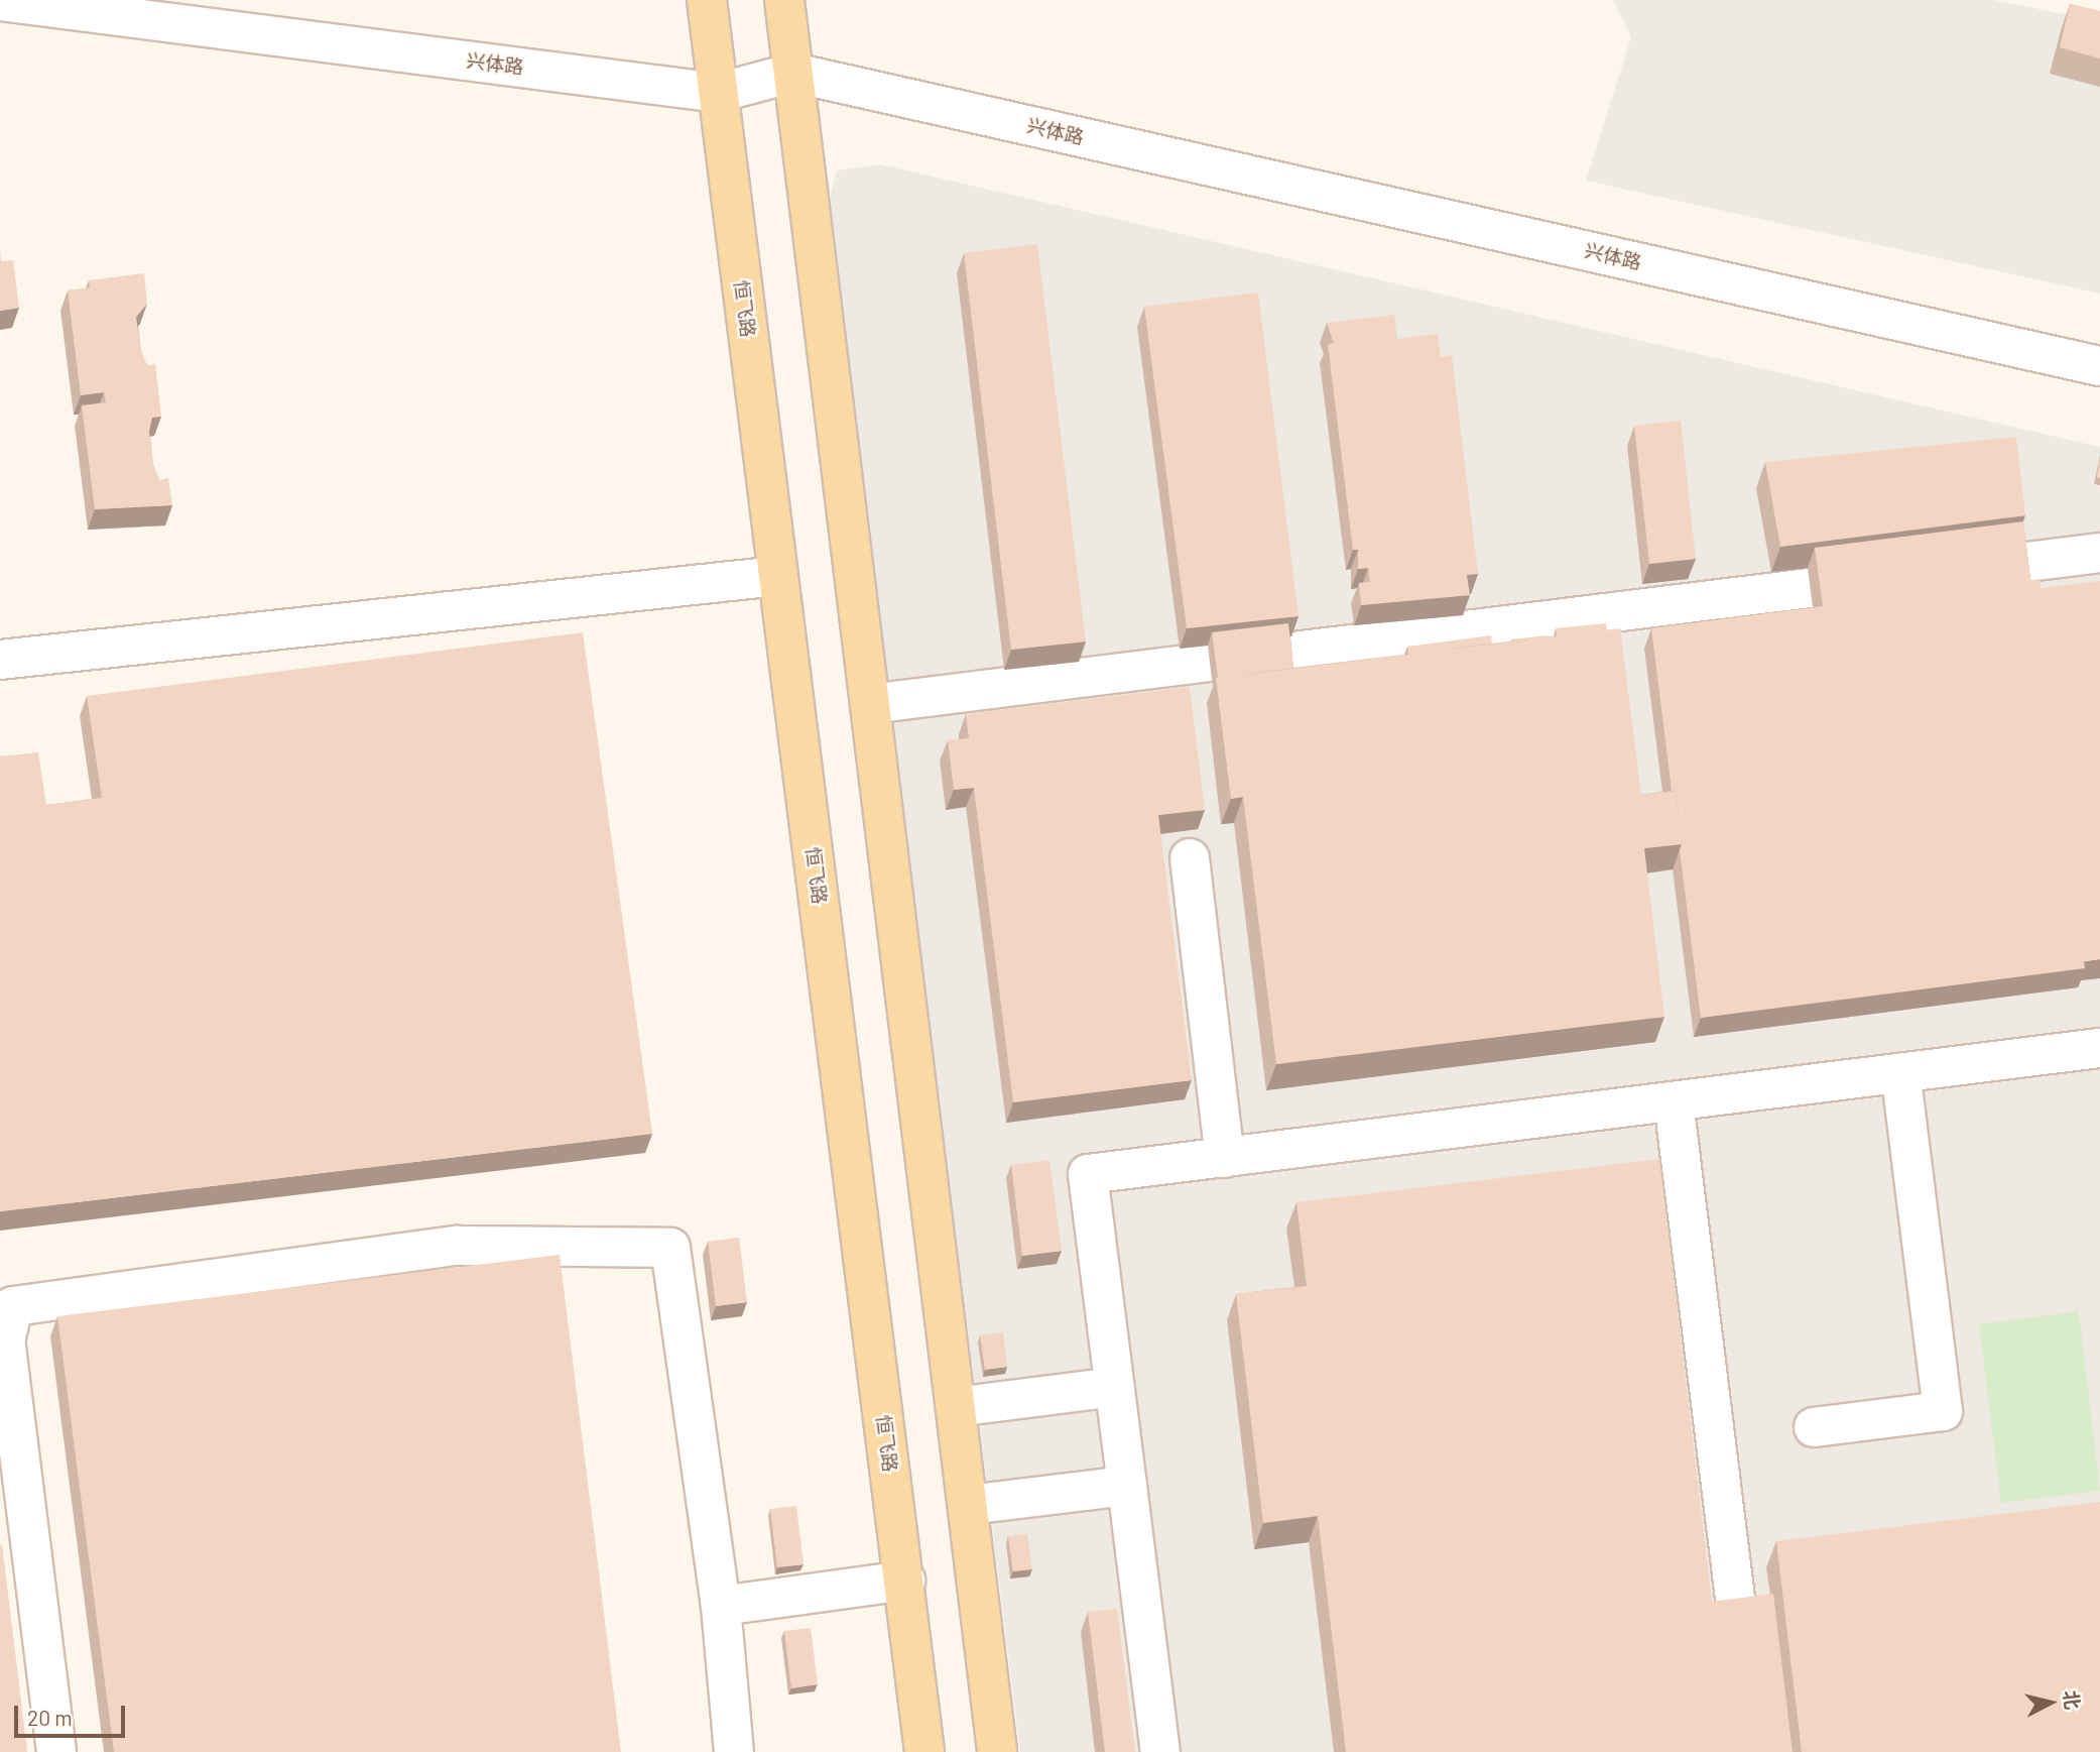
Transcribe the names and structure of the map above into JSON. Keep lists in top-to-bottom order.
{
  "streets": {
    "main road": ["恒飞路"],
    "lane": ["兴体路"]
  },
  "crossings": [
    ["兴体路", "恒飞路"]
  ],
  "scale_bar": "20 m",
  "north": "right"
}
